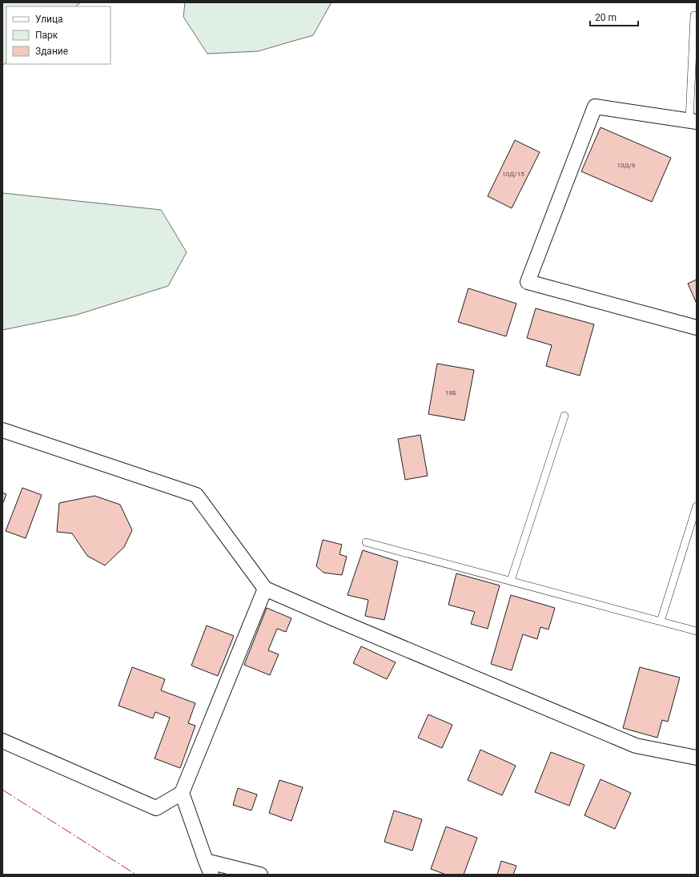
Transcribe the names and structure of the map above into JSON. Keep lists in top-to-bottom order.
{
  "house_numbers": ["10Д/6", "10Д/15", "18Б"],
  "legend": ["Улица", "Парк", "Здание"],
  "scale_bar": "20 m"
}
